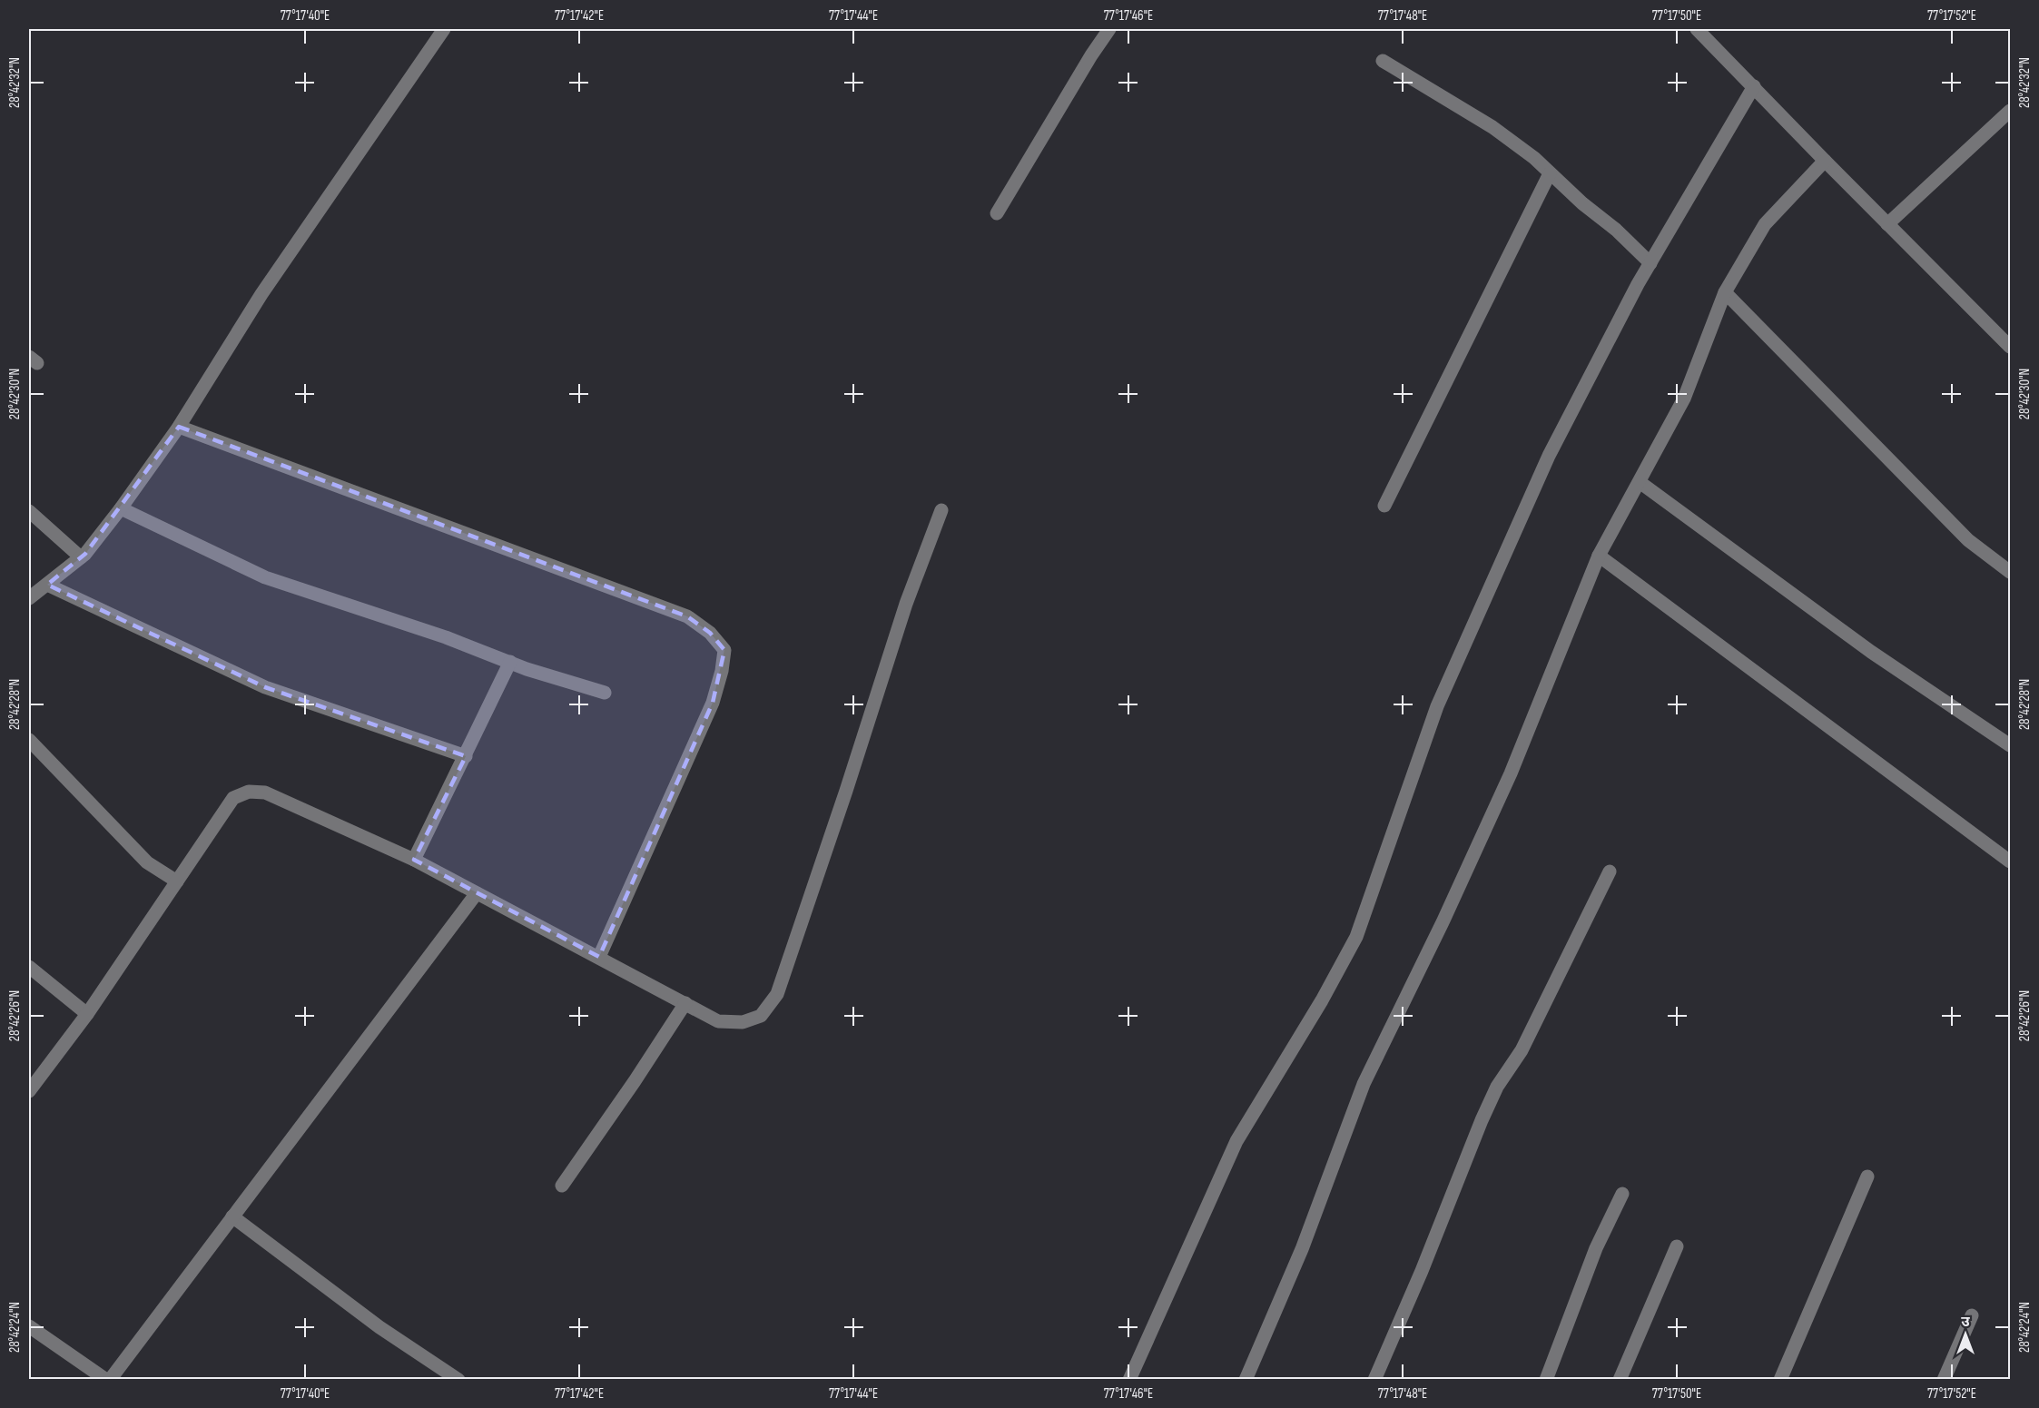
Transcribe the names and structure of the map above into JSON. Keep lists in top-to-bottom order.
{
  "north": "top",
  "coordinates": [
    "77°17'40\"E",
    "77°17'42\"E",
    "77°17'44\"E",
    "77°17'46\"E",
    "77°17'48\"E",
    "77°17'50\"E",
    "77°17'52\"E",
    "28°42'32\"N",
    "28°42'30\"N",
    "28°42'28\"N",
    "28°42'26\"N",
    "28°42'24\"N"
  ]
}
